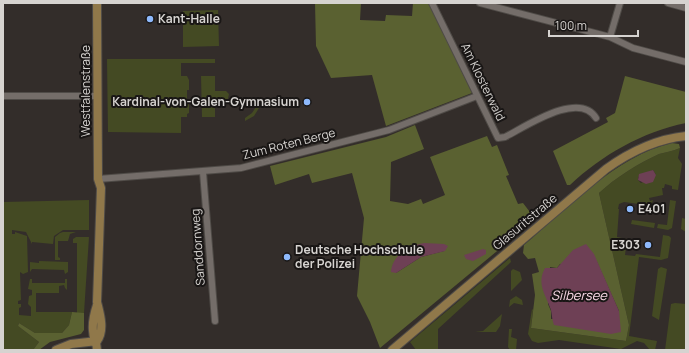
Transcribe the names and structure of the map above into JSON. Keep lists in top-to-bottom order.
{
  "streets": {
    "main road": ["Westfalenstraße", "Glasuritstraße"],
    "street": ["Am Klosterwald", "Zum Roten Berge", "Sanddornweg"]
  },
  "crossings": [
    ["Am Klosterwald", "Zum Roten Berge"],
    ["Westfalenstraße", "Zum Roten Berge"],
    ["Zum Roten Berge", "Sanddornweg"]
  ],
  "water": ["Silbersee"],
  "places": [
    "Kant-Halle",
    "Kardinal-von-Galen-Gymnasium",
    "E401",
    "E303",
    "Deutsche Hochschule der Polizei"
  ],
  "scale_bar": "100 m"
}
